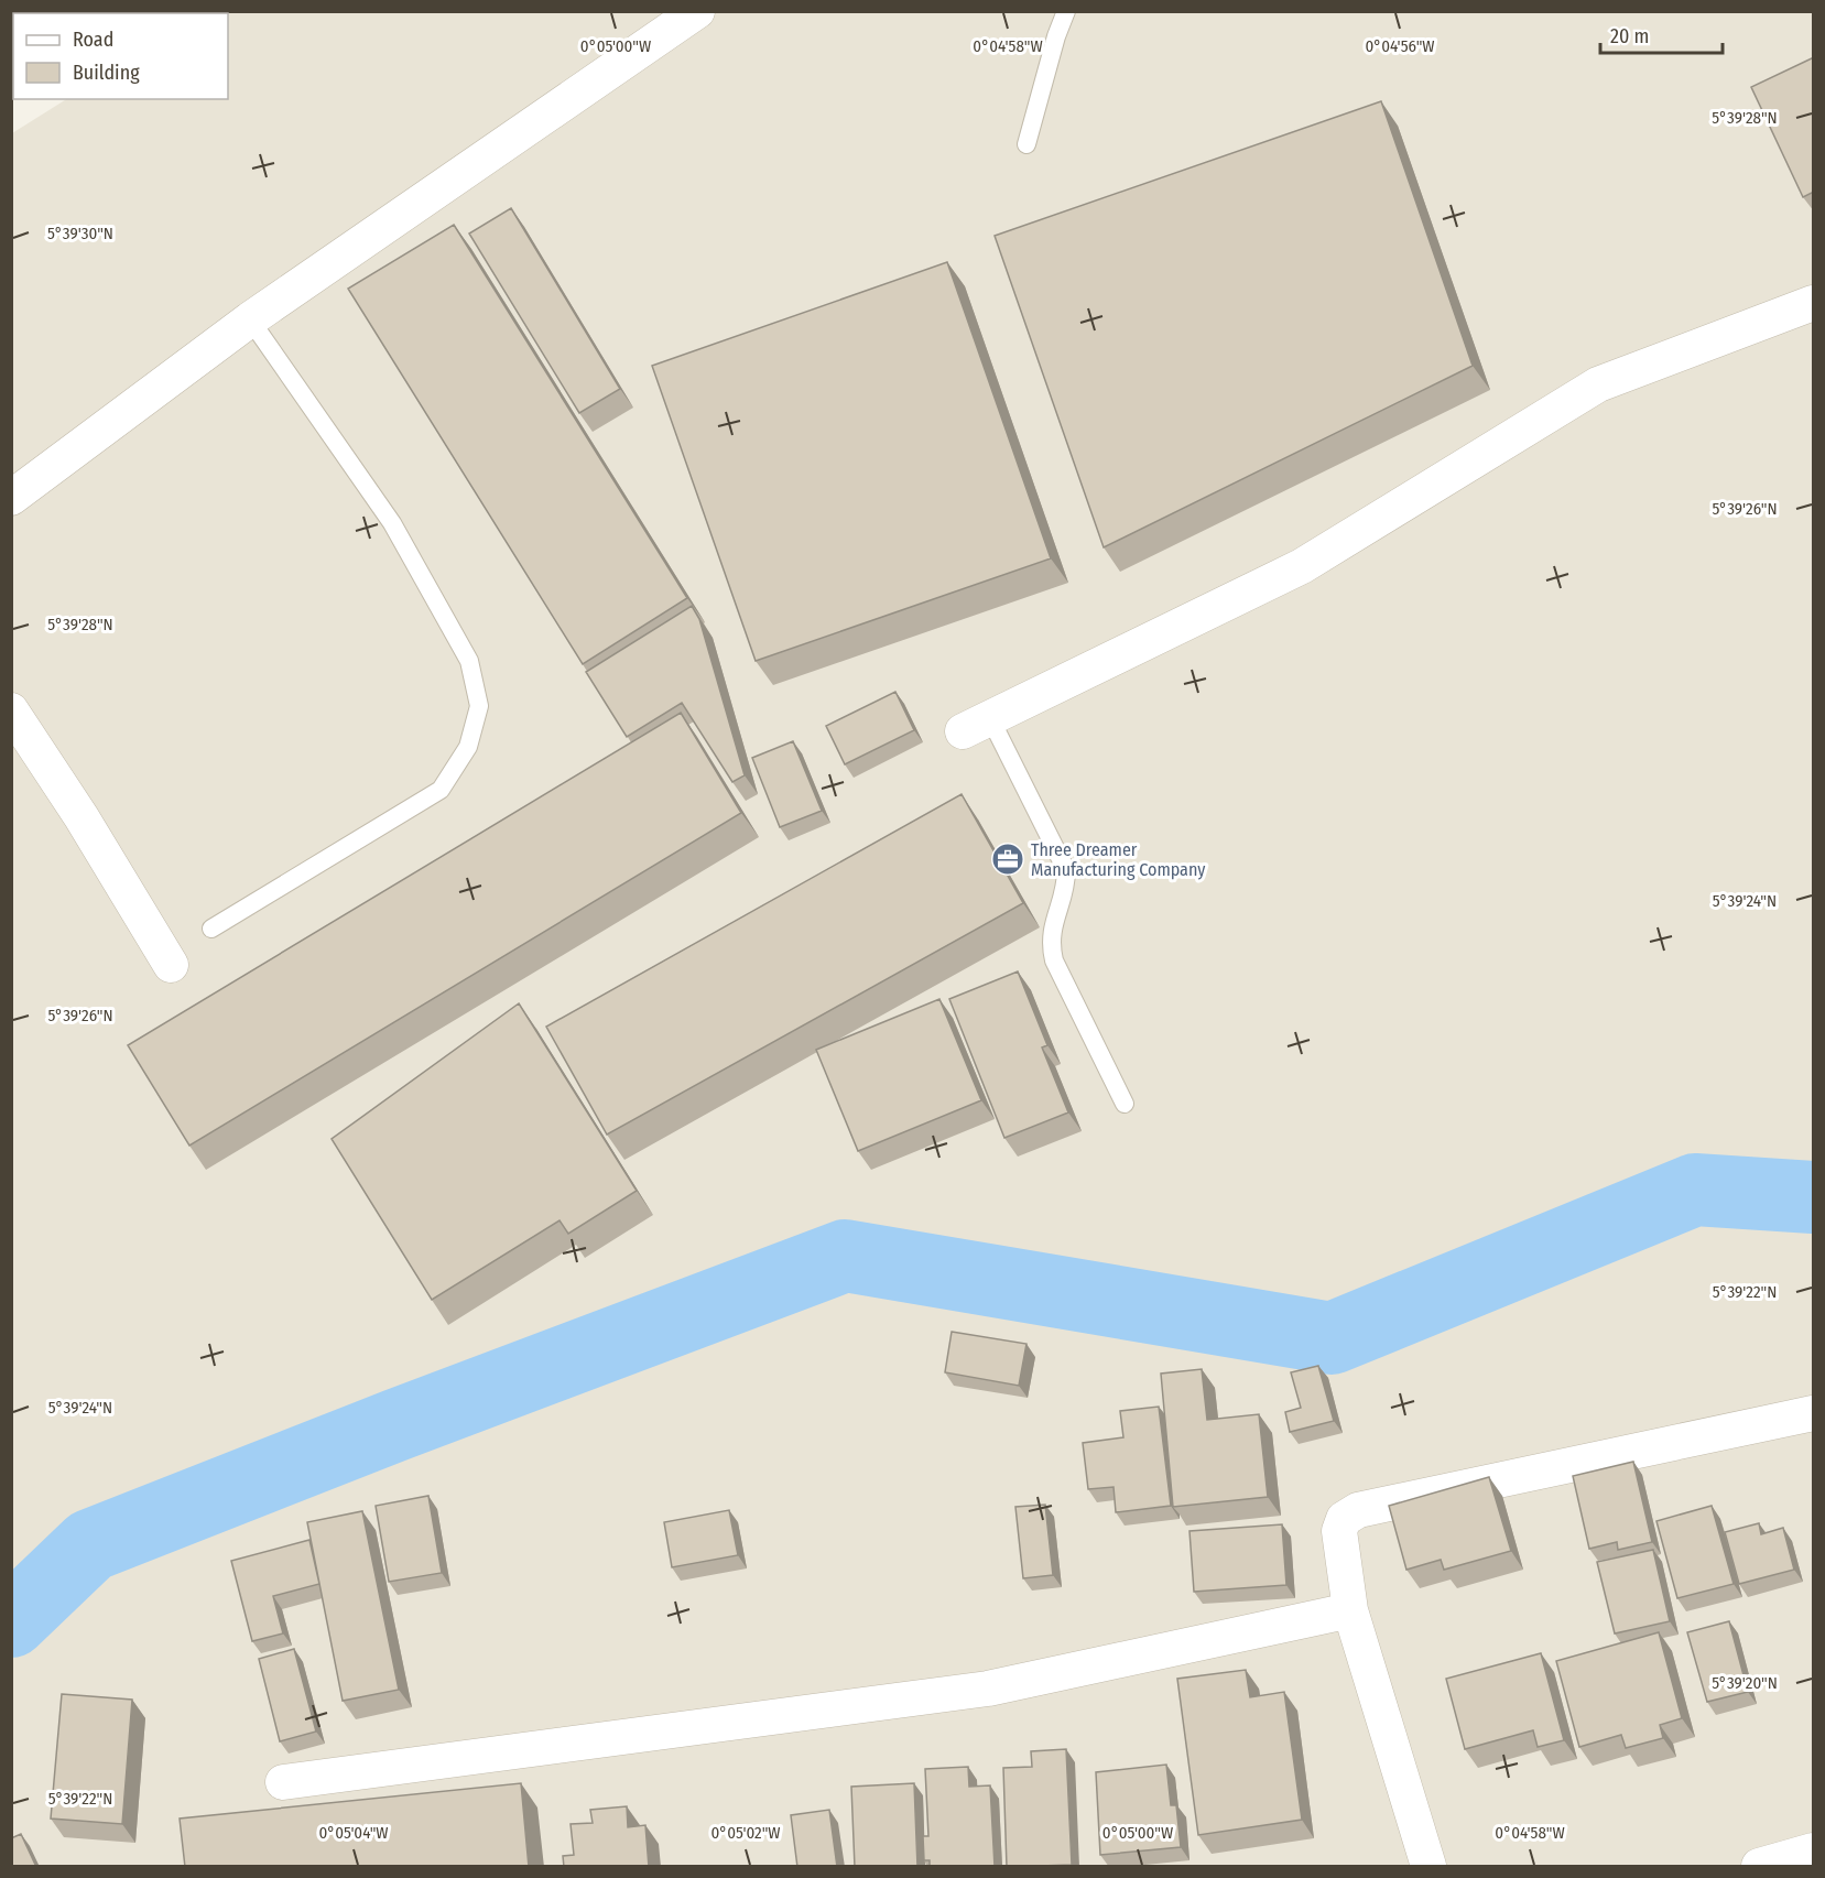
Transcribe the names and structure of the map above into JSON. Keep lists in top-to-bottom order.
{
  "places": {
    "office": ["Three Dreamer Manufacturing Company"]
  },
  "legend": ["Road", "Building"],
  "scale_bar": "20 m",
  "coordinates": [
    "0°05'00\"W",
    "0°04'58\"W",
    "0°04'56\"W",
    "5°39'28\"N",
    "5°39'30\"N",
    "5°39'26\"N",
    "5°39'24\"N",
    "5°39'22\"N",
    "5°39'20\"N",
    "0°05'04\"W",
    "0°05'02\"W"
  ]
}
